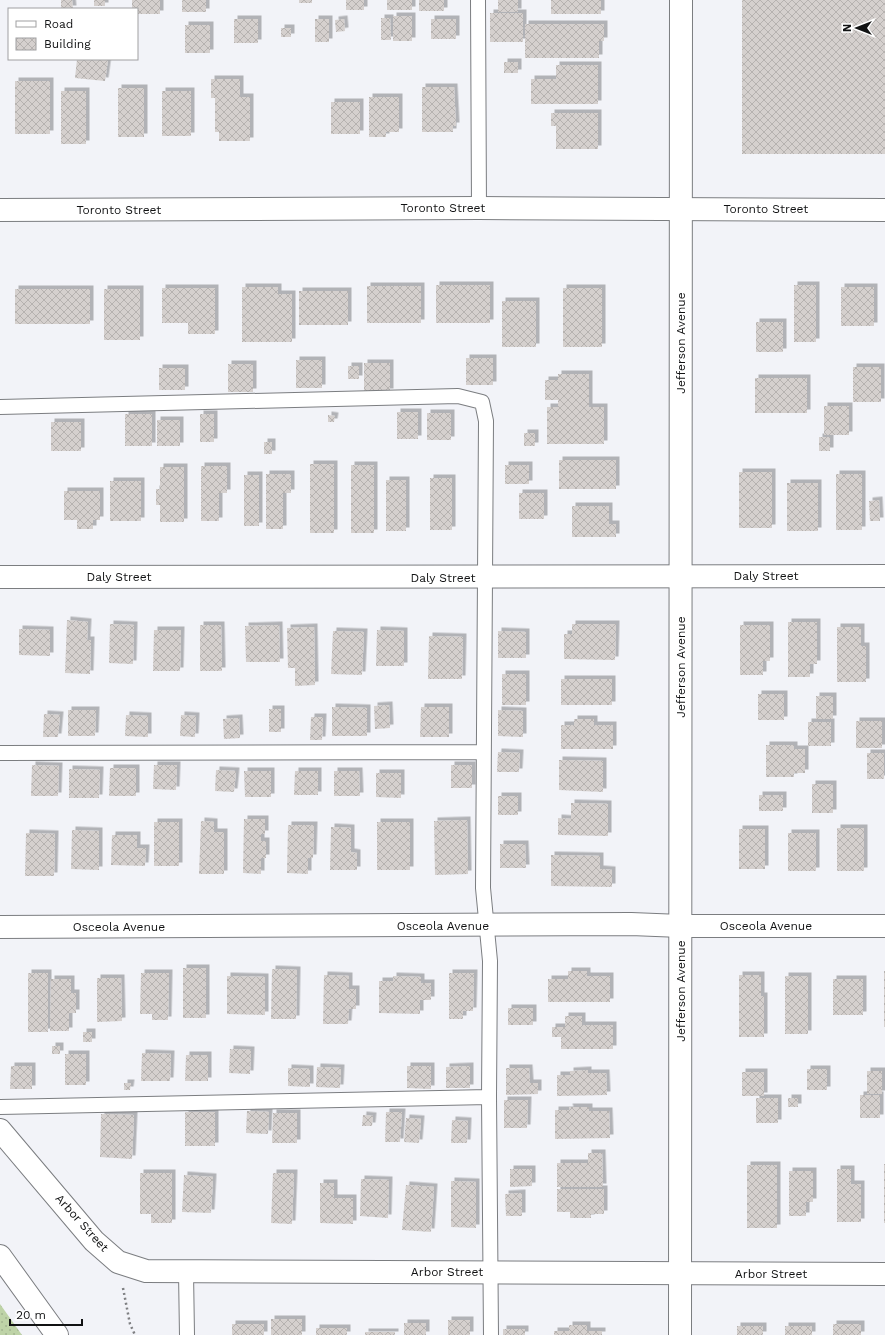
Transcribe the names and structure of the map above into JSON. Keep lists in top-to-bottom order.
{
  "streets": {
    "main road": [
      "Toronto Street",
      "Jefferson Avenue",
      "Daly Street",
      "Osceola Avenue",
      "Arbor Street"
    ]
  },
  "crossings": [
    ["Toronto Street", "Jefferson Avenue"],
    ["Jefferson Avenue", "Daly Street"],
    ["Jefferson Avenue", "Osceola Avenue"],
    ["Jefferson Avenue", "Arbor Street"]
  ],
  "legend": ["Road", "Building"],
  "scale_bar": "20 m",
  "north": "left"
}
